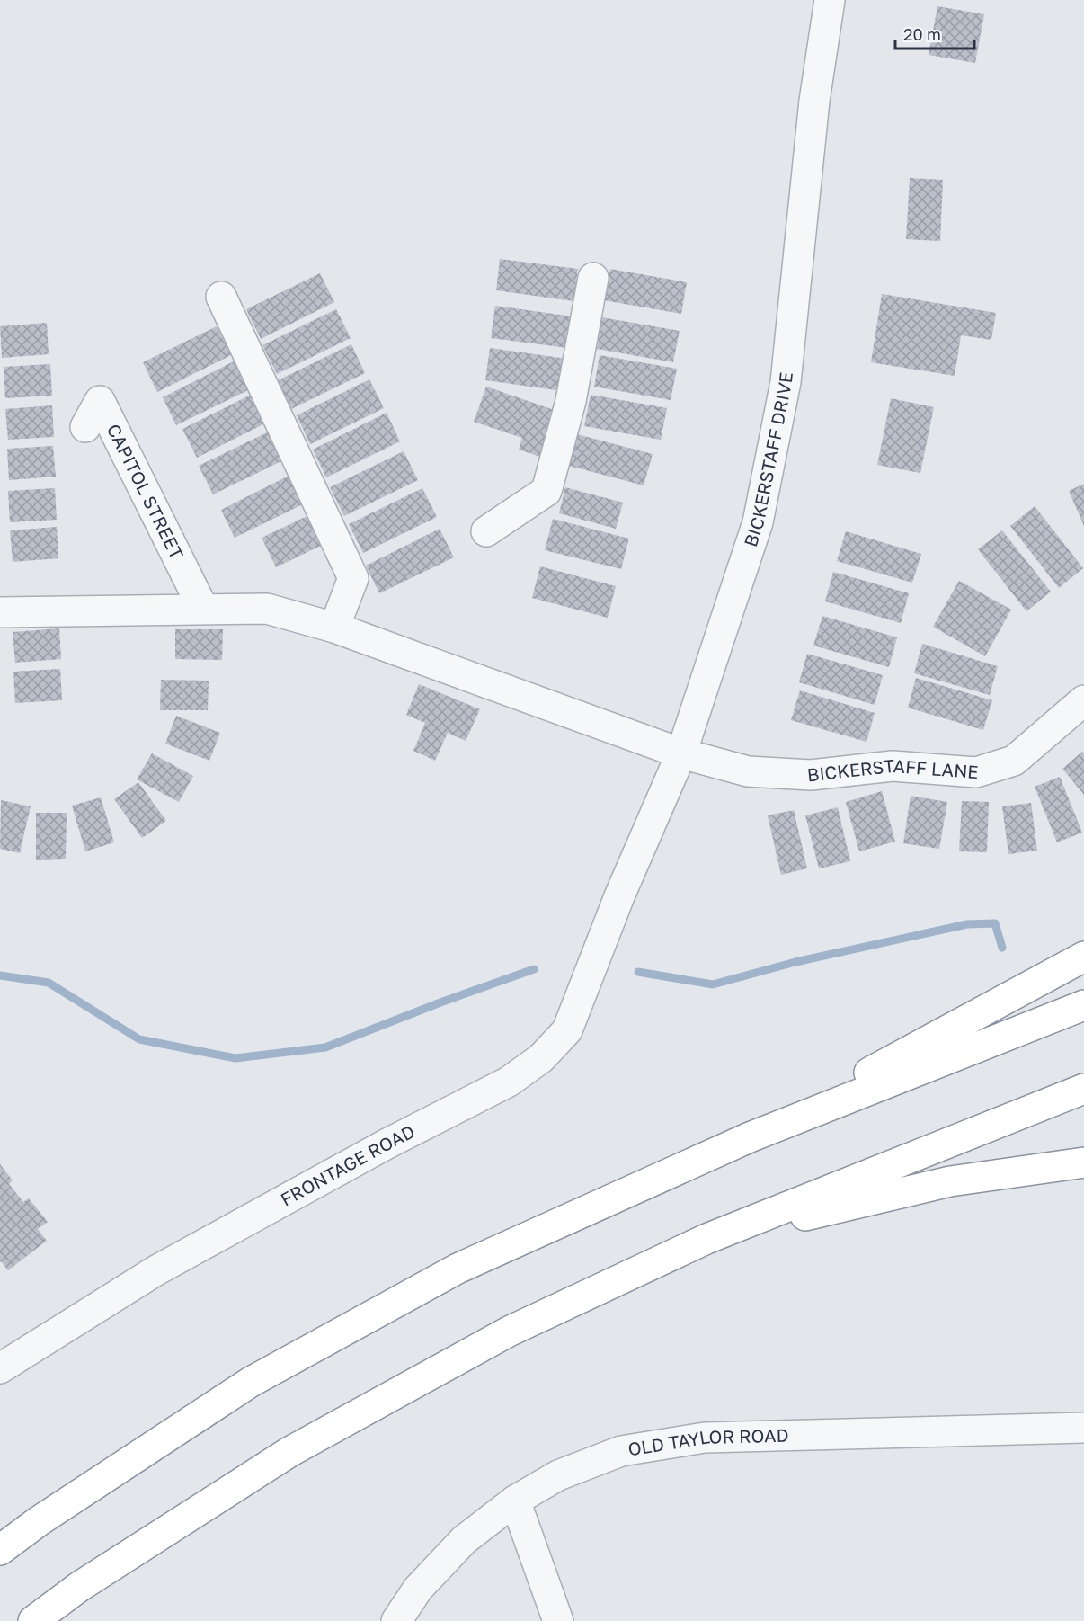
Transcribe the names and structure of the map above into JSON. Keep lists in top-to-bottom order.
{
  "streets": {
    "street": [
      "BICKERSTAFF DRIVE",
      "CAPITOL STREET",
      "BICKERSTAFF LANE",
      "FRONTAGE ROAD",
      "OLD TAYLOR ROAD"
    ]
  },
  "crossings": [
    ["BICKERSTAFF DRIVE", "BICKERSTAFF LANE"],
    ["BICKERSTAFF DRIVE", "FRONTAGE ROAD"],
    ["CAPITOL STREET", "BICKERSTAFF LANE"]
  ],
  "scale_bar": "20 m"
}
